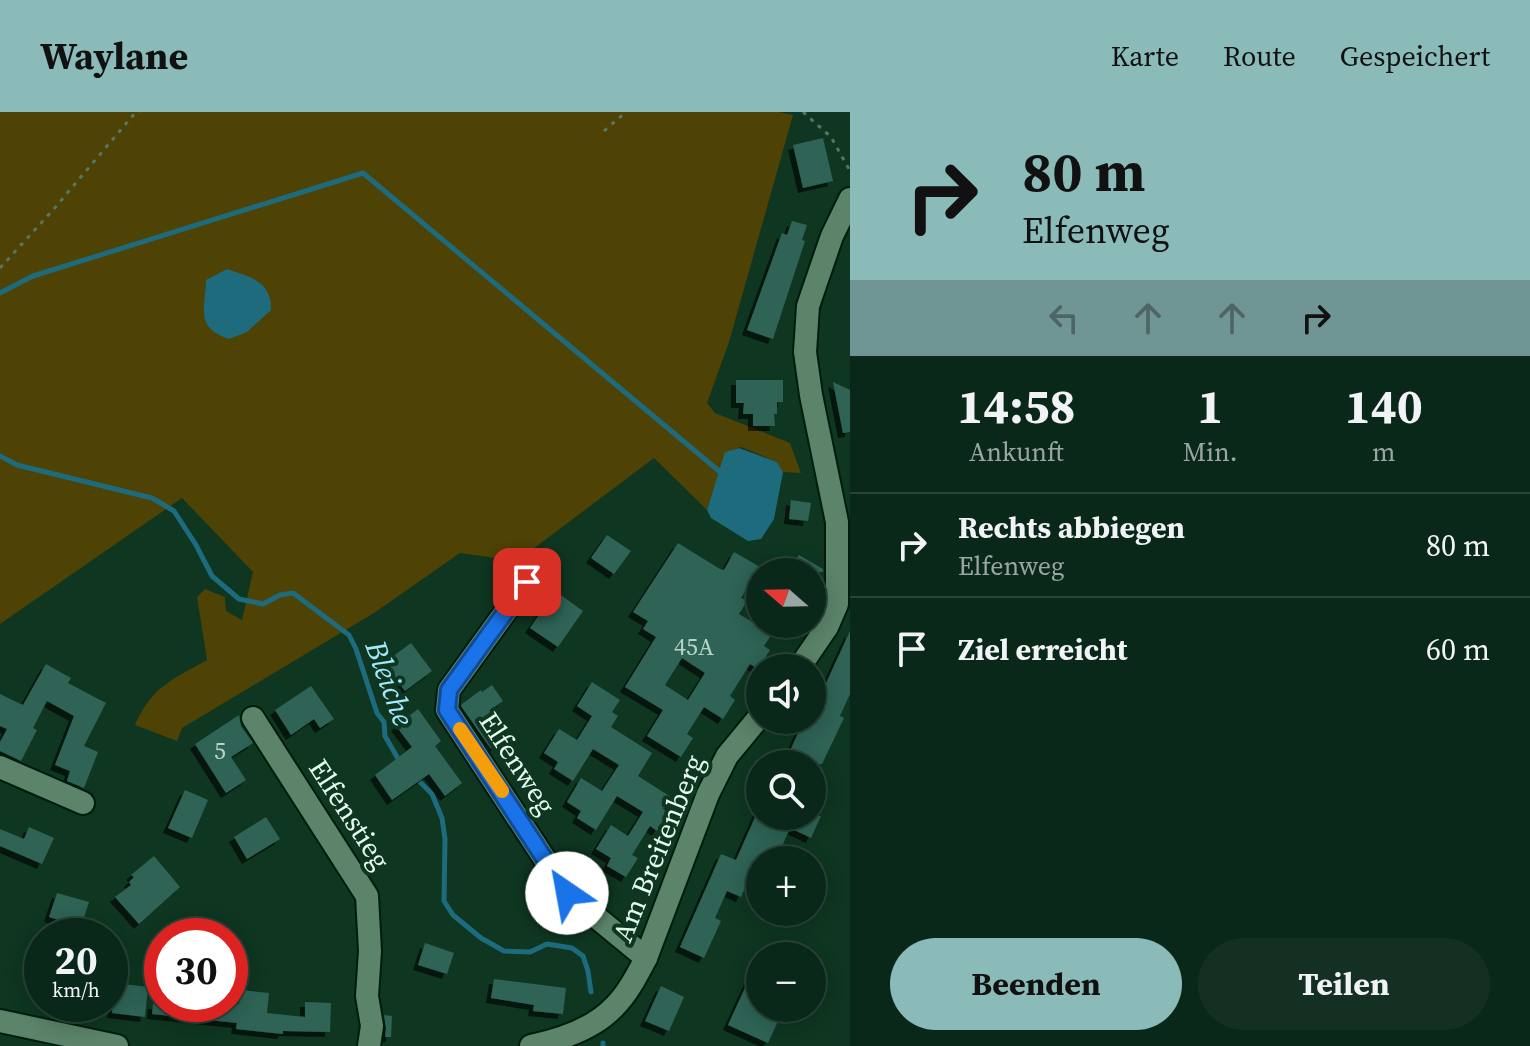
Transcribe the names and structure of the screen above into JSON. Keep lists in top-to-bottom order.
{
  "streets": {
    "street": ["Elfenweg", "Elfenstieg", "Am Breitenberg"]
  },
  "crossings": [
    ["Elfenweg", "Am Breitenberg"]
  ],
  "water": ["Bleiche"],
  "house_numbers": ["45A", "5"],
  "north": "left",
  "page": {
    "header": "Waylane",
    "nav": ["Karte", "Route", "Gespeichert"],
    "turn": ["80 m", "Elfenweg"],
    "eta": [
      "14:58",
      "Ankunft",
      "1",
      "Min.",
      "140",
      "m"
    ],
    "list": [
      {
        "name": "Rechts abbiegen",
        "note": "Elfenweg",
        "value": "80 m"
      },
      {
        "name": "Ziel erreicht",
        "value": "60 m"
      }
    ],
    "map_buttons": ["+", "−"],
    "speed": "20 km/h",
    "limit": "30",
    "buttons": ["Beenden", "Teilen"]
  }
}
